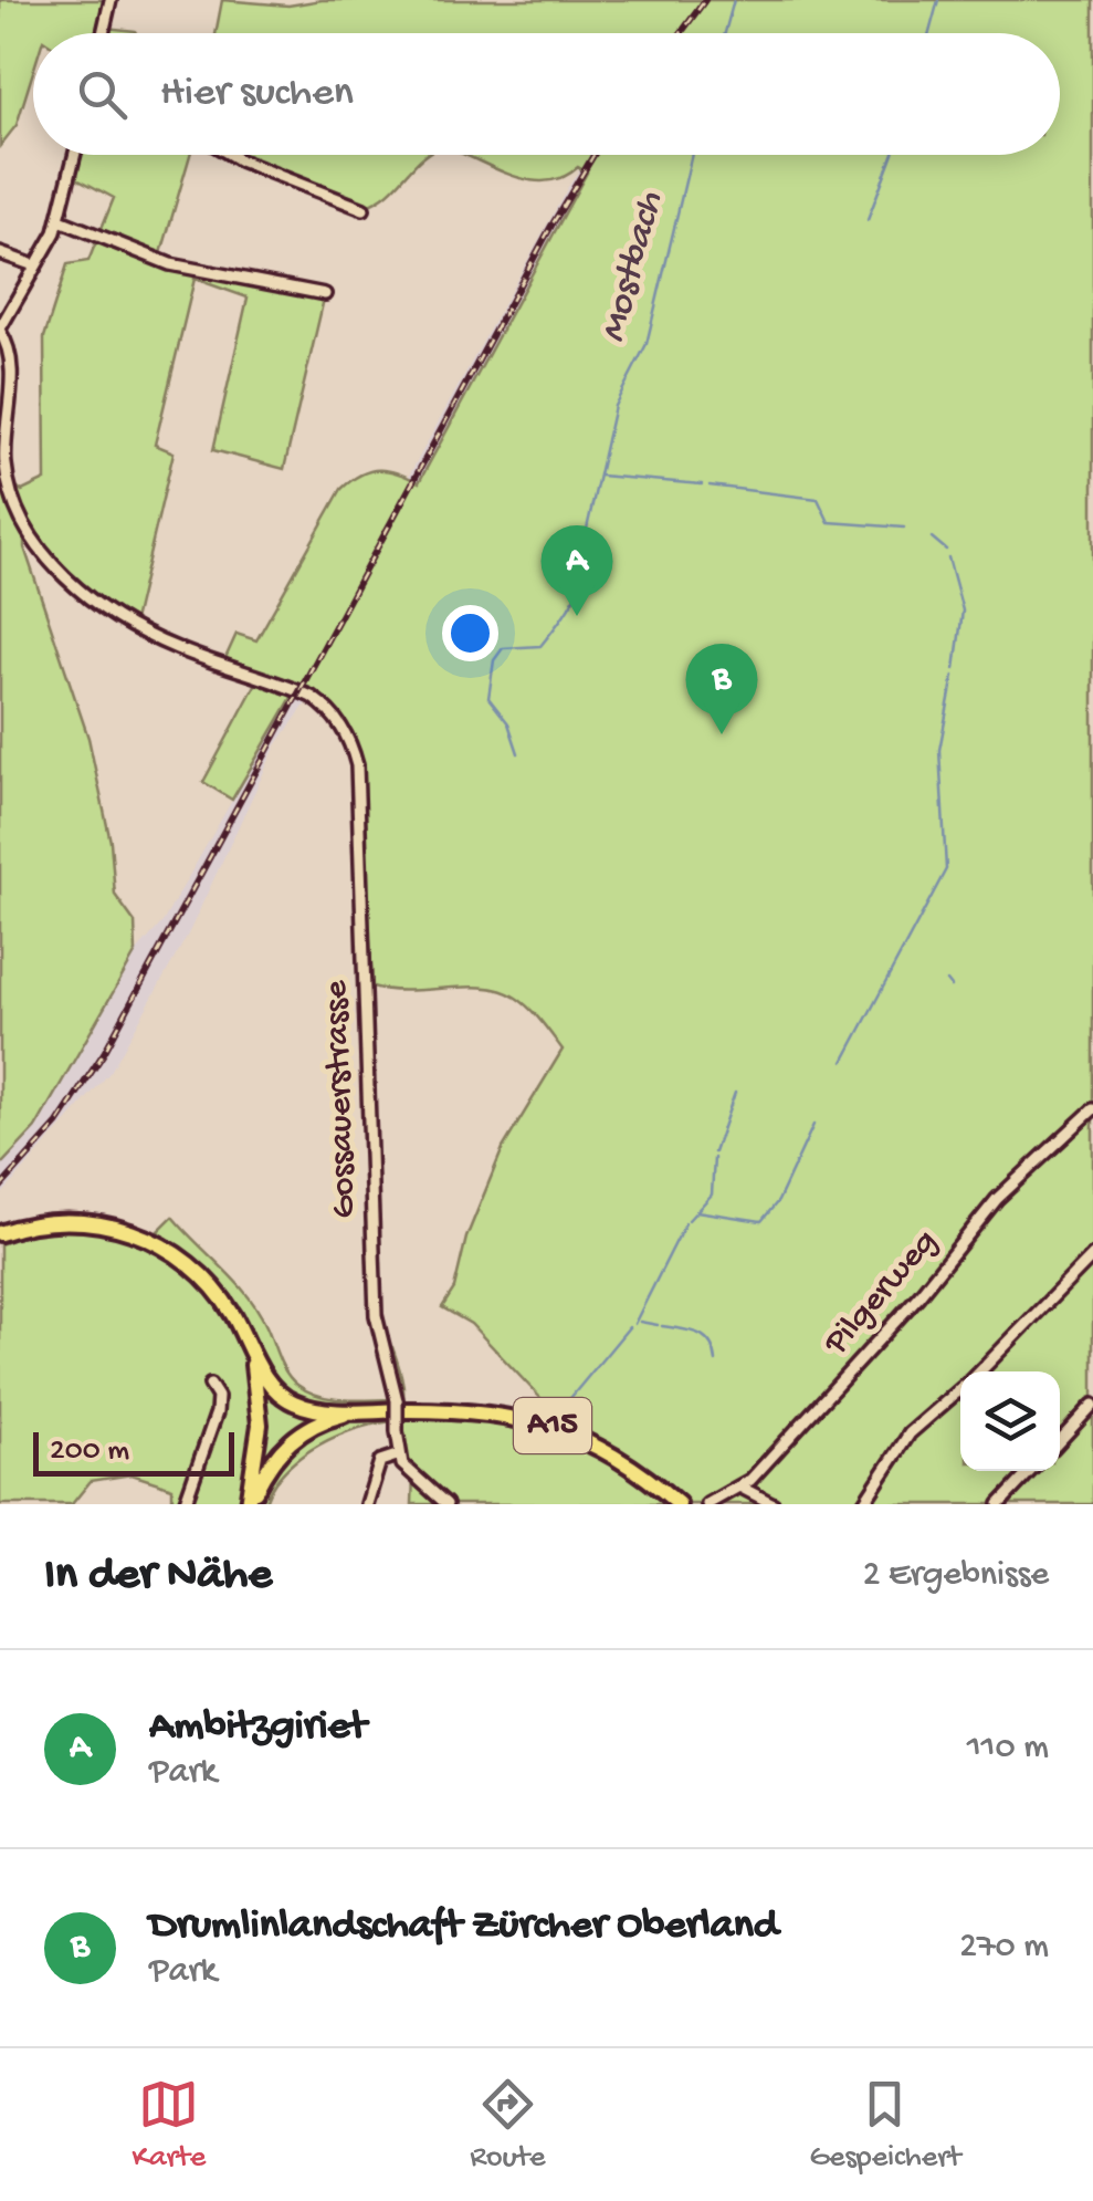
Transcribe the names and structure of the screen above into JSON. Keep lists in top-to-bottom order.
{
  "streets": {
    "highway": ["A15"],
    "street": ["Gossauerstrasse", "Pilgerweg"]
  },
  "water": ["Mostbach"],
  "scale_bar": "200 m",
  "page": {
    "search": "Hier suchen",
    "pins": ["A", "B"],
    "scale": "200 m",
    "heading": ["In der Nähe", "2 Ergebnisse"],
    "list": [
      {
        "mark": "A",
        "name": "Ambitzgiriet",
        "note": "Park",
        "value": "110 m"
      },
      {
        "mark": "B",
        "name": "Drumlinlandschaft Zürcher Oberland",
        "note": "Park",
        "value": "270 m"
      }
    ],
    "nav": ["Karte", "Route", "Gespeichert"]
  }
}
